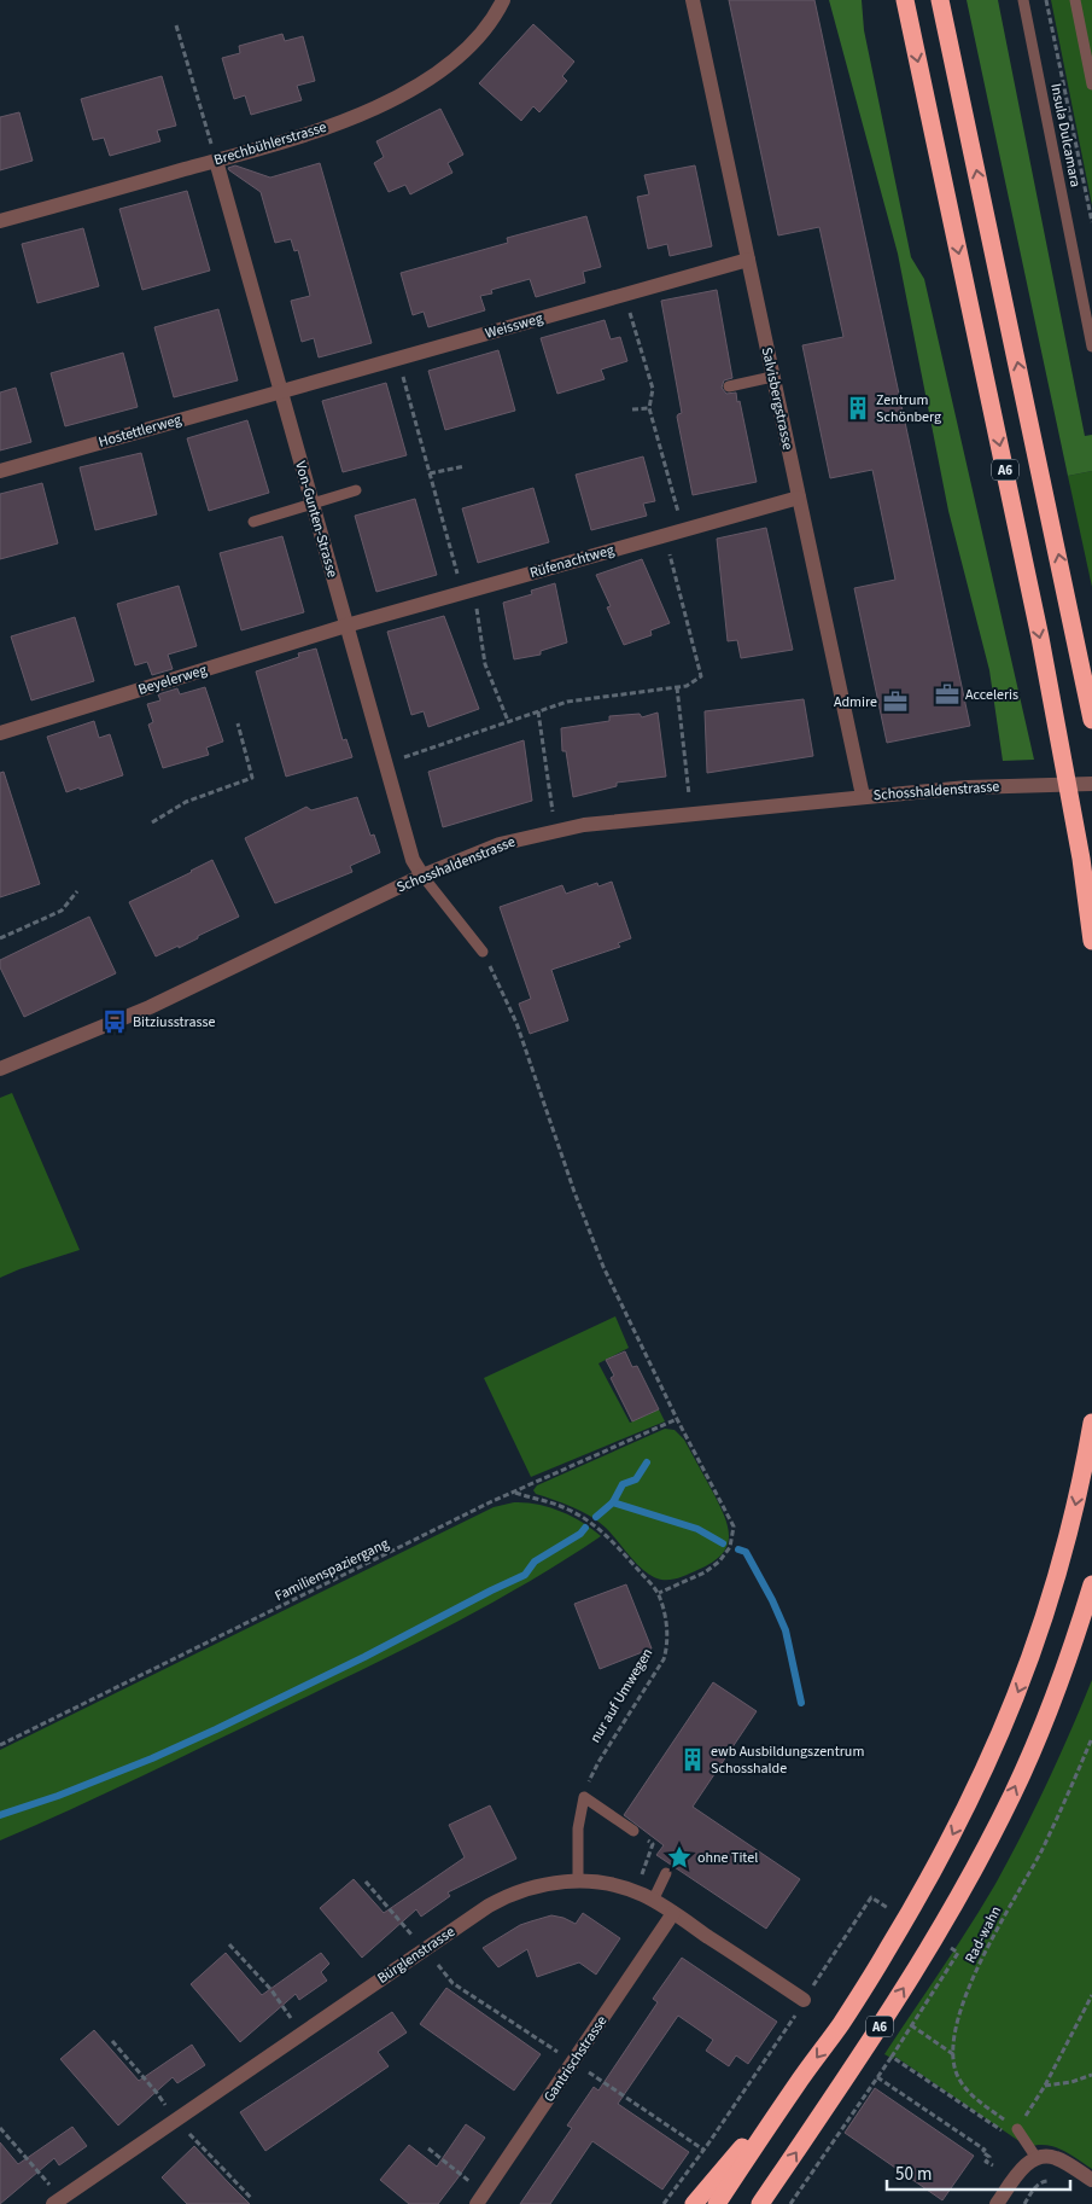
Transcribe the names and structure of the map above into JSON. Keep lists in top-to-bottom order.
{
  "streets": {
    "highway": ["A6"],
    "street": [
      "Brechbühlerstrasse",
      "Weissweg",
      "Salvisbergstrasse",
      "Hostettlerweg",
      "Von-Gunten-Strasse",
      "Rüfenachtweg",
      "Beyelerweg",
      "Schosshaldenstrasse",
      "Bürglenstrasse",
      "Gantrischstrasse"
    ],
    "lane": ["Insula Dulcamara"],
    "path": ["Familienspaziergang", "nur auf Umwegen", "Rad-wahn"]
  },
  "crossings": [
    ["Brechbühlerstrasse", "Von-Gunten-Strasse"],
    ["Weissweg", "Salvisbergstrasse"],
    ["Weissweg", "Hostettlerweg"],
    ["Weissweg", "Von-Gunten-Strasse"],
    ["Salvisbergstrasse", "Rüfenachtweg"],
    ["Salvisbergstrasse", "Schosshaldenstrasse"],
    ["Hostettlerweg", "Von-Gunten-Strasse"],
    ["Von-Gunten-Strasse", "Rüfenachtweg"],
    ["Von-Gunten-Strasse", "Beyelerweg"],
    ["Von-Gunten-Strasse", "Schosshaldenstrasse"],
    ["Rüfenachtweg", "Beyelerweg"],
    ["Familienspaziergang", "nur auf Umwegen"],
    ["Bürglenstrasse", "Gantrischstrasse"]
  ],
  "places": {
    "building": ["Zentrum Schönberg", "ewb Ausbildungszentrum Schosshalde"],
    "office": ["Acceleris", "Admire"],
    "bus stop": ["Bitziusstrasse"],
    "place": ["ohne Titel"]
  },
  "scale_bar": "50 m"
}
